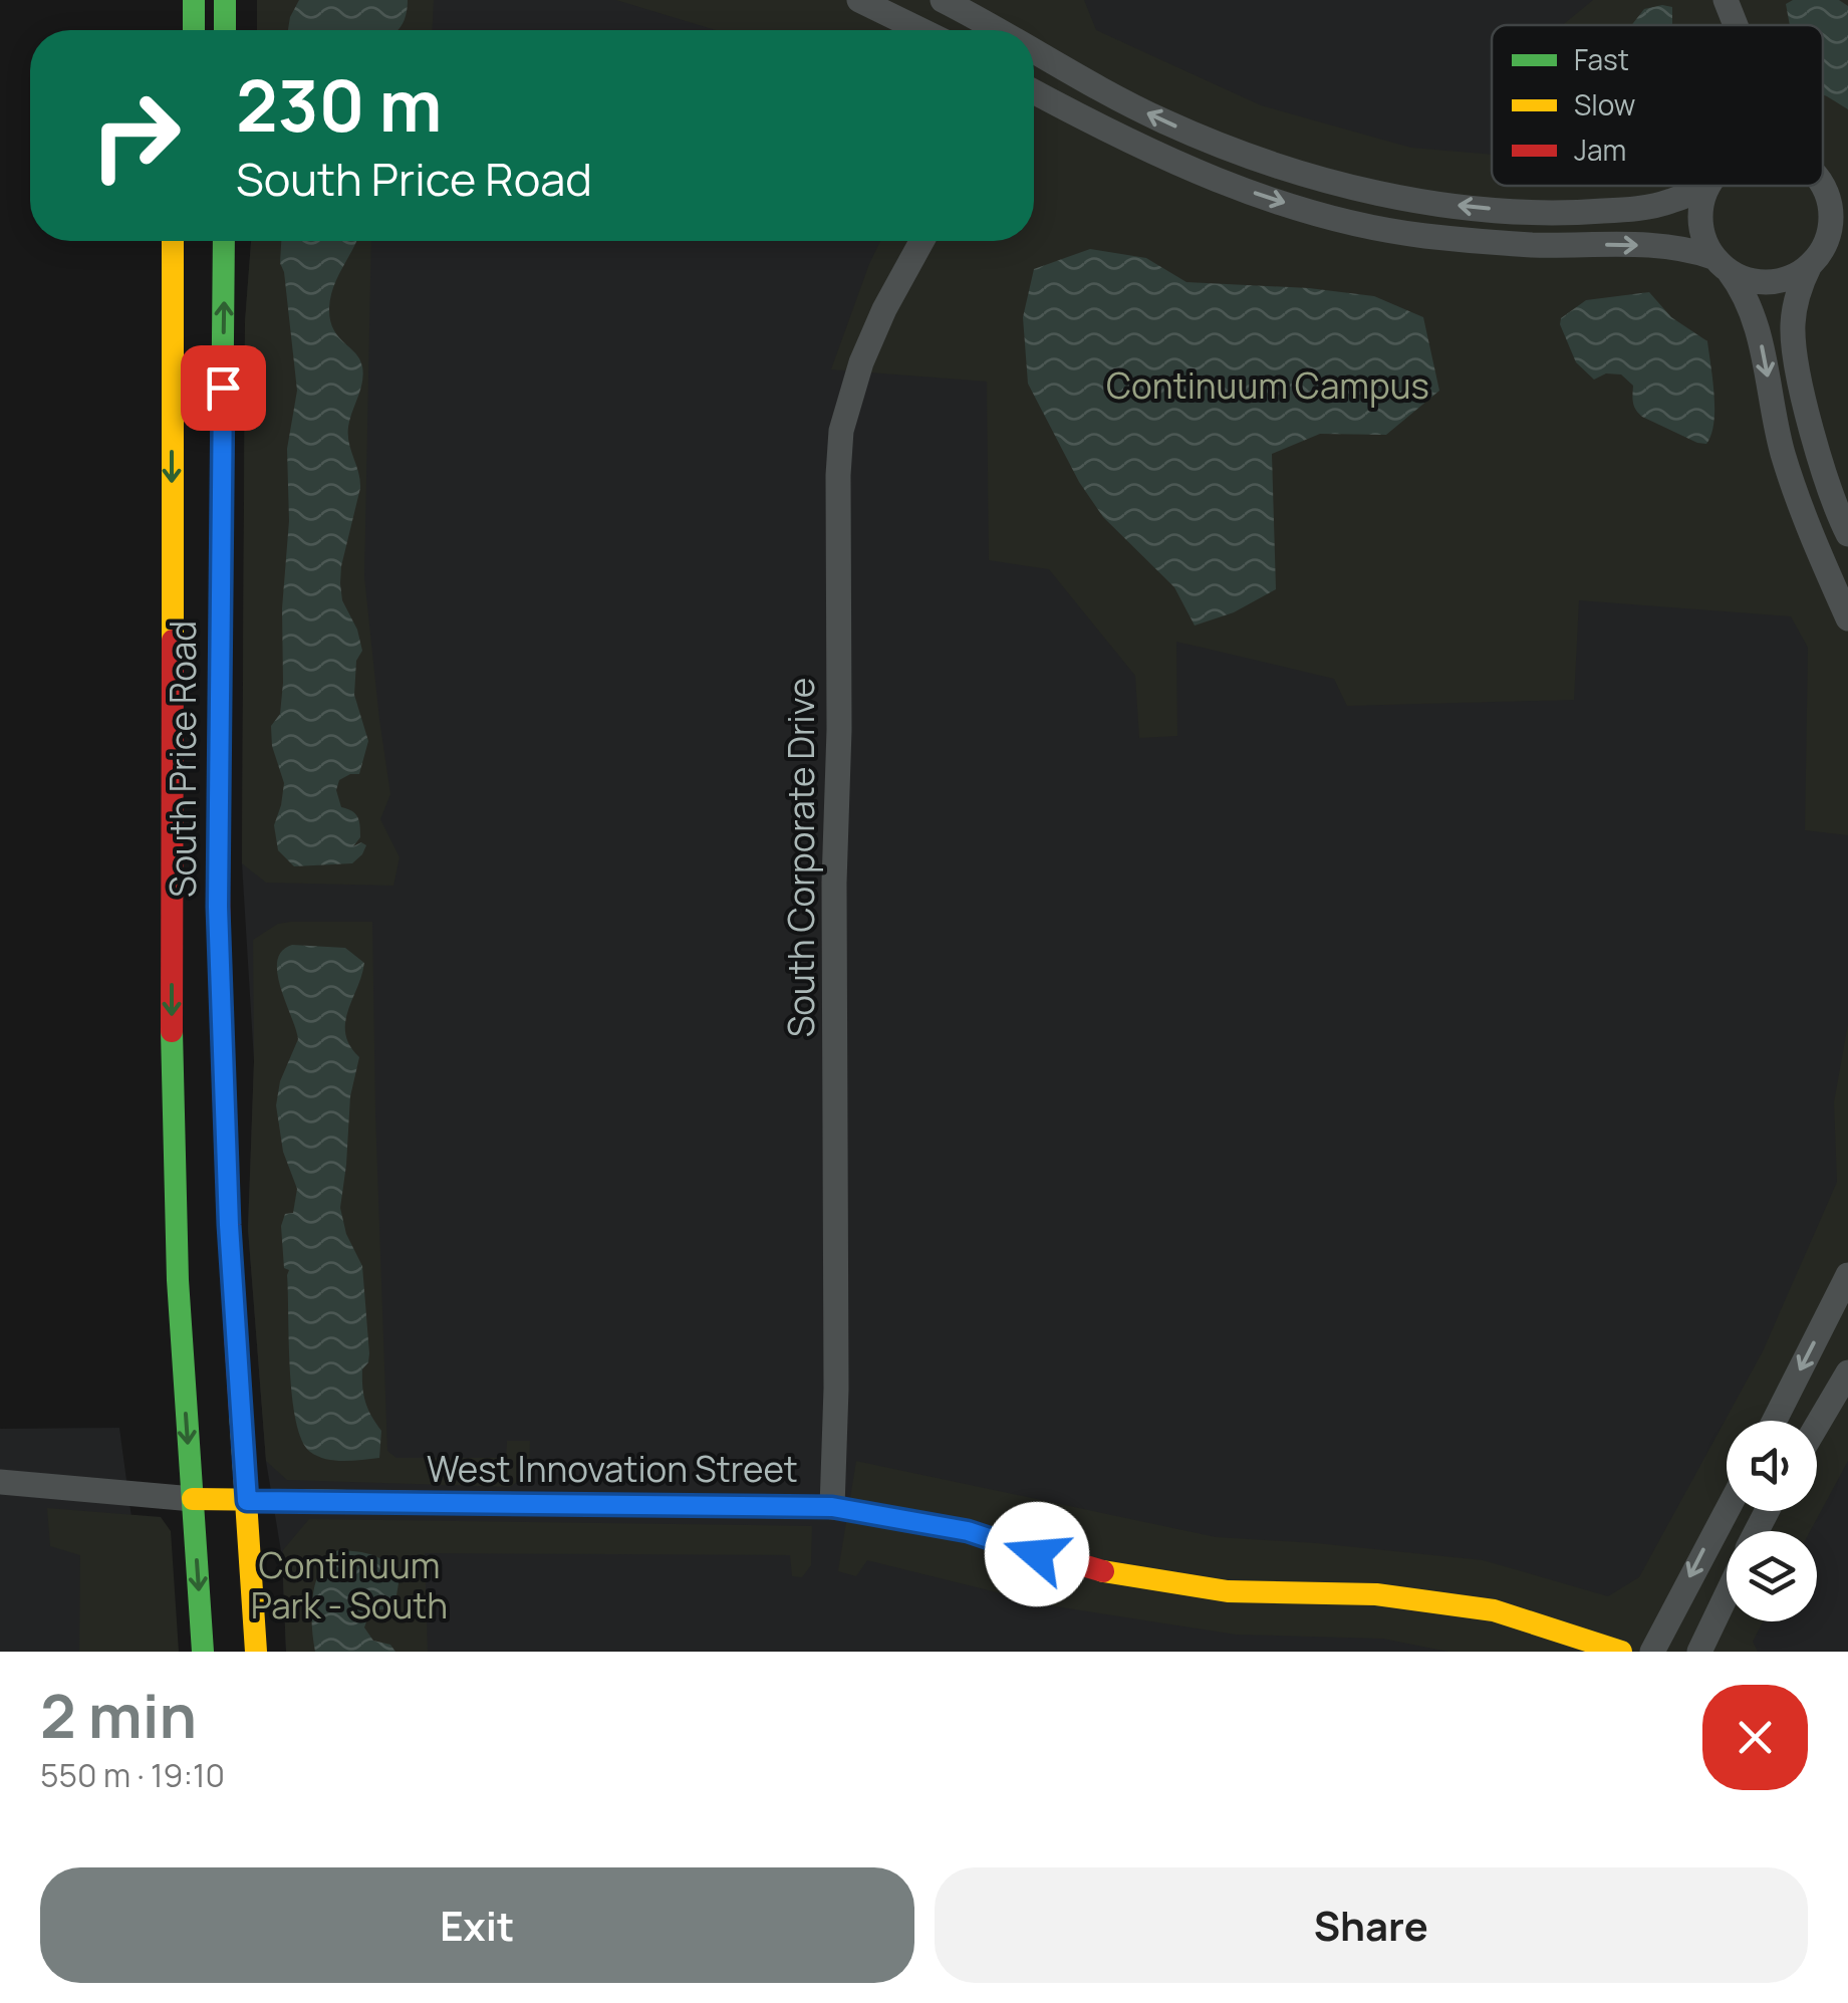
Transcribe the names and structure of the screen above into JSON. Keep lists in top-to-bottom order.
{
  "streets": {
    "main road": ["South Price Road", "West Innovation Street"],
    "street": ["South Corporate Drive"]
  },
  "crossings": [
    ["South Price Road", "West Innovation Street"],
    ["South Corporate Drive", "West Innovation Street"]
  ],
  "parks": ["Continuum Campus", "Continuum Park - South"],
  "legend": ["Fast", "Slow", "Jam"],
  "page": {
    "turn": ["230 m", "South Price Road"],
    "heading": ["2 min", "550 m · 19:10"],
    "buttons": ["Exit", "Share"]
  }
}
